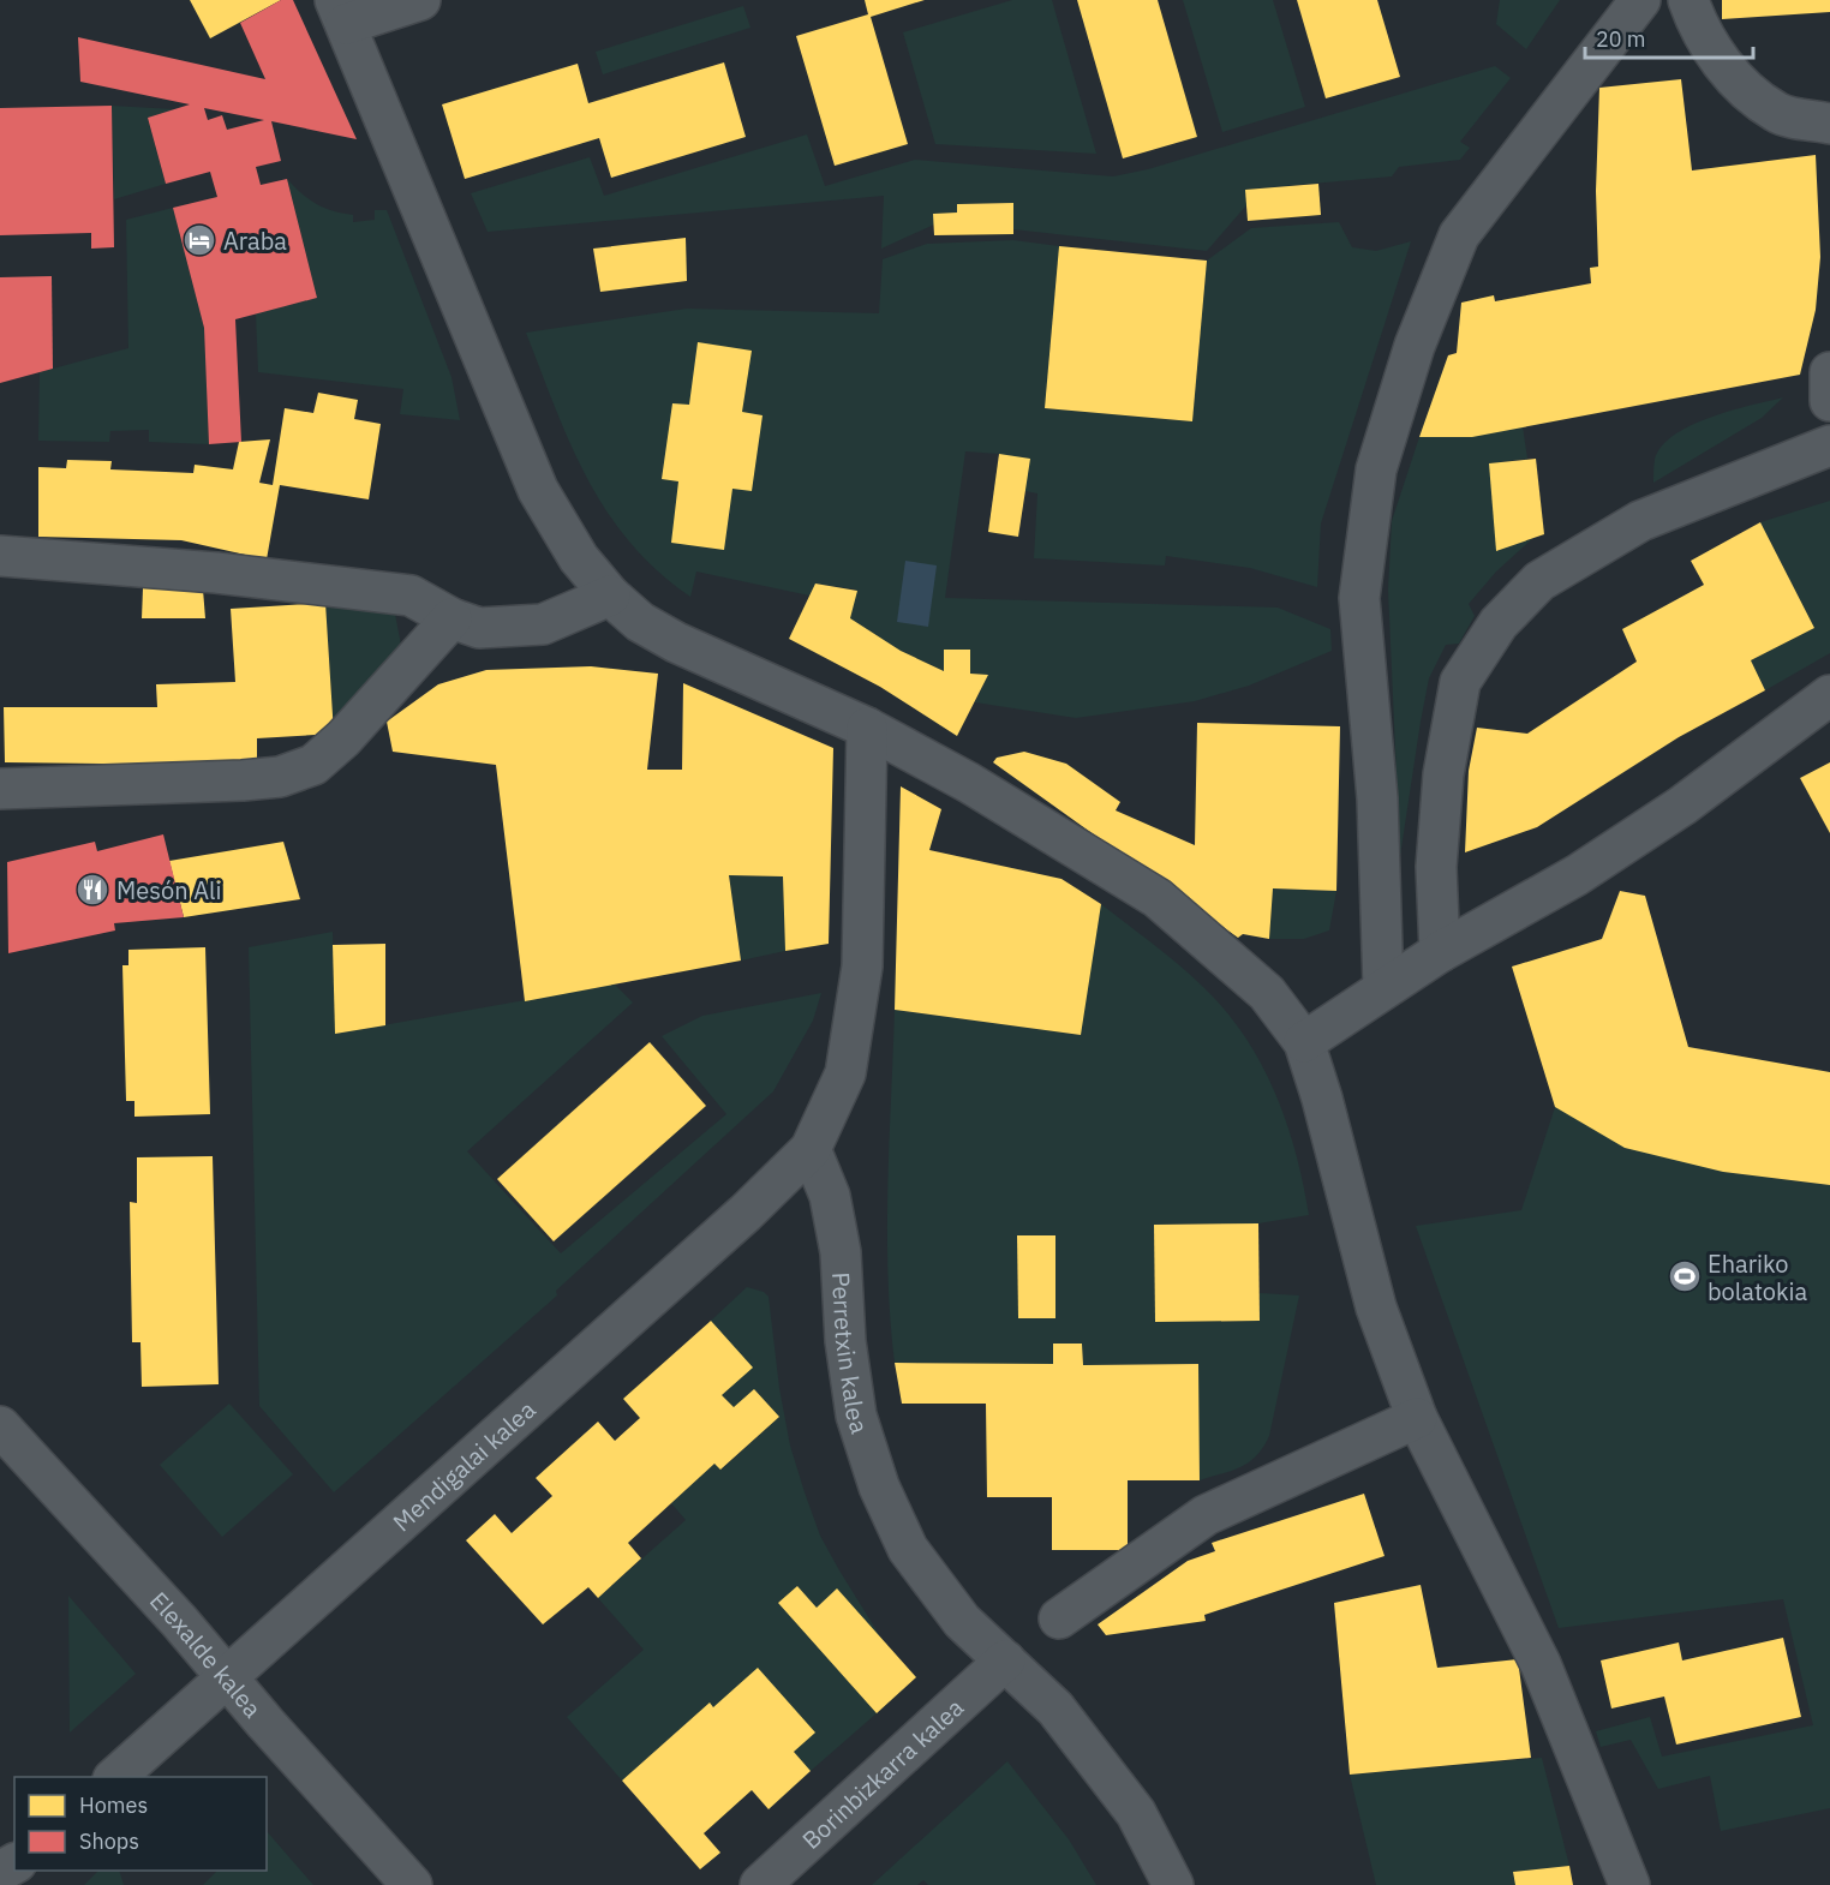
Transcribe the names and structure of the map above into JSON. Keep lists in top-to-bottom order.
{
  "streets": {
    "street": [
      "Perretxin kalea",
      "Mendigalai kalea",
      "Elexalde kalea",
      "Borinbizkarra kalea"
    ]
  },
  "crossings": [
    ["Perretxin kalea", "Mendigalai kalea"],
    ["Perretxin kalea", "Borinbizkarra kalea"],
    ["Mendigalai kalea", "Elexalde kalea"]
  ],
  "places": {
    "hotel": ["Araba"],
    "restaurant": ["Mesón Ali"],
    "sports": ["Ehariko bolatokia"]
  },
  "legend": ["Homes", "Shops"],
  "scale_bar": "20 m"
}
